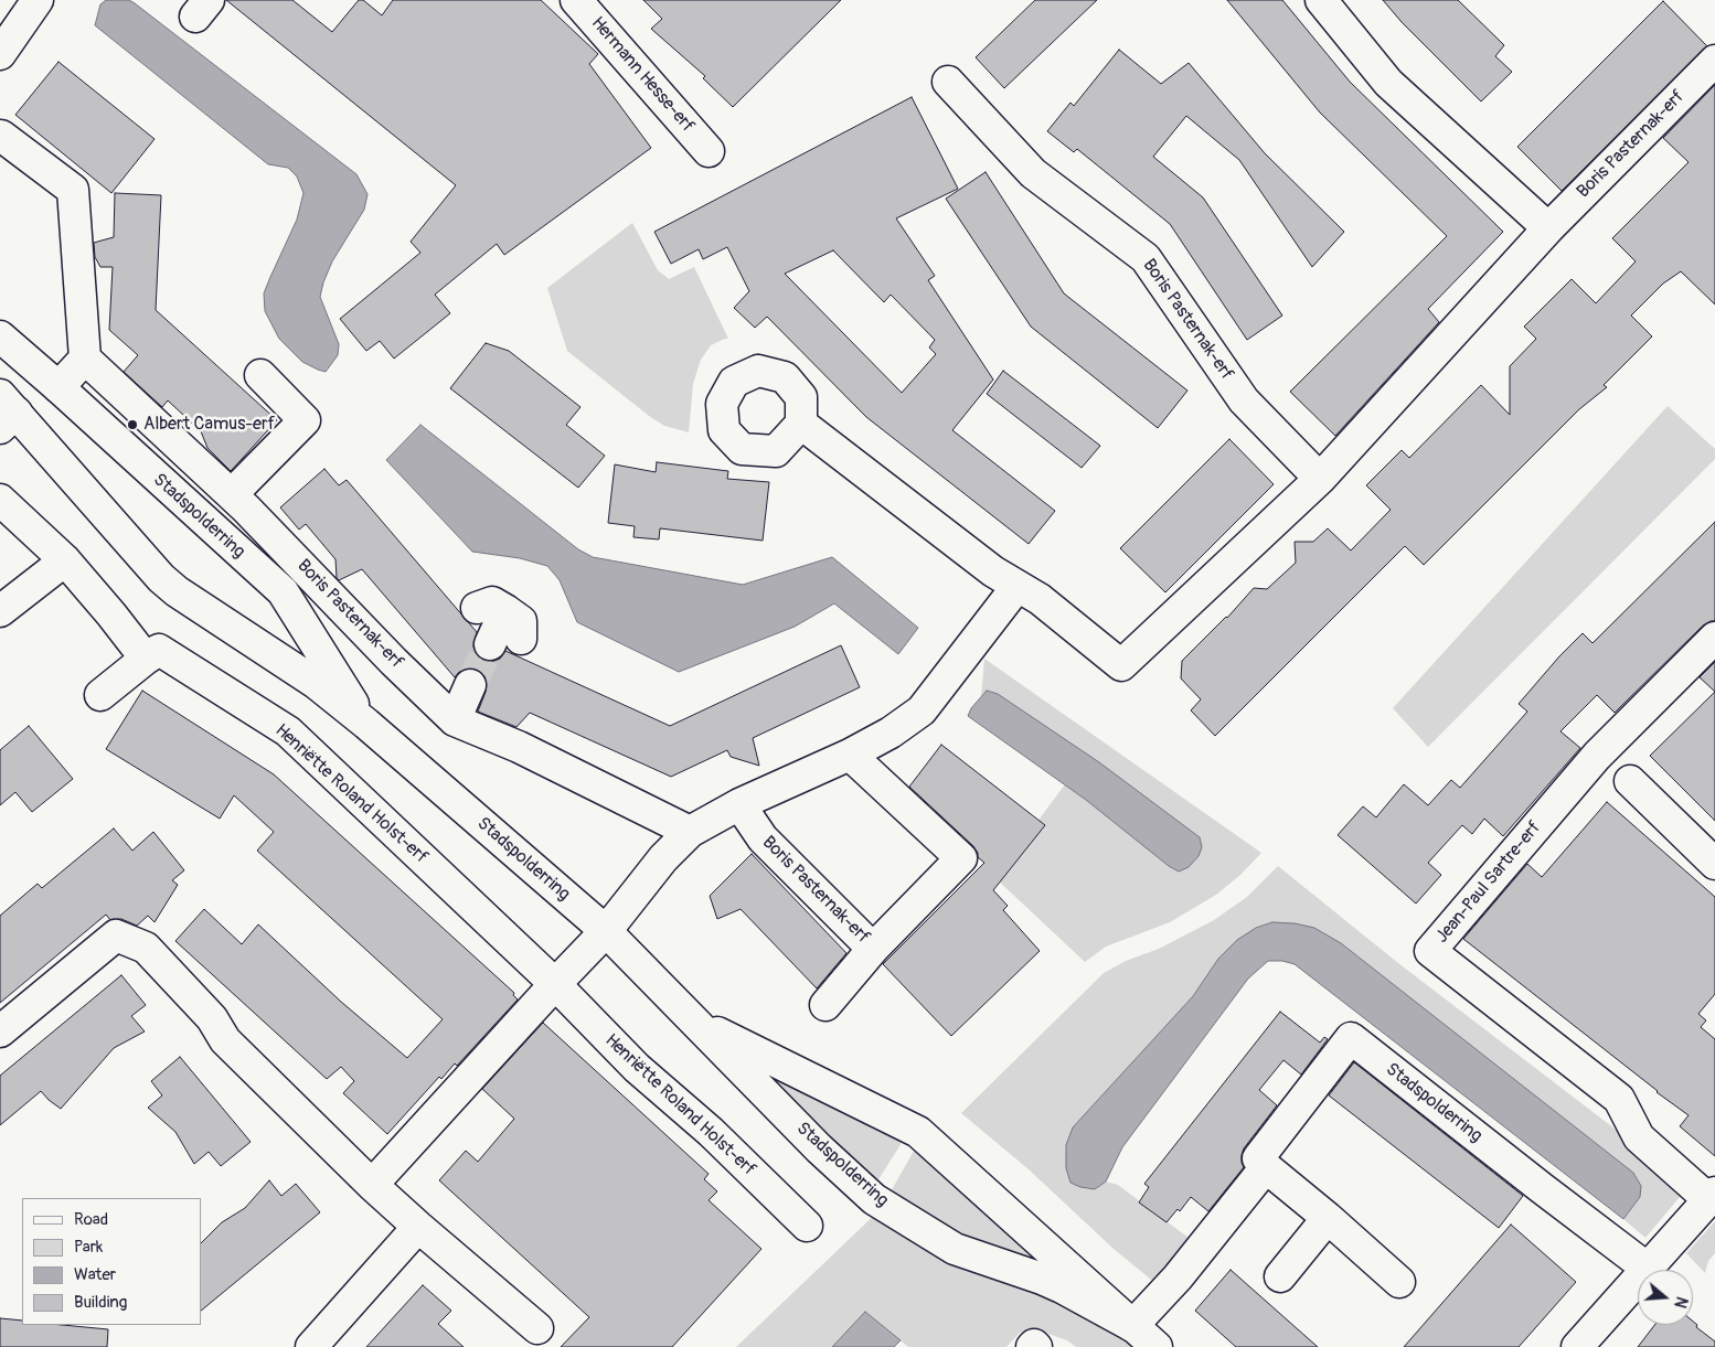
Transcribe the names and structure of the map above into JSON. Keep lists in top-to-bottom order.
{
  "streets": {
    "street": [
      "Hermann Hesse-erf",
      "Boris Pasternak-erf",
      "Stadspolderring",
      "Henriëtte Roland Holst-erf",
      "Jean-Paul Sartre-erf"
    ]
  },
  "crossings": [
    ["Stadspolderring", "Jean-Paul Sartre-erf"]
  ],
  "places": ["Albert Camus-erf"],
  "legend": [
    "Road",
    "Park",
    "Water",
    "Building"
  ],
  "north": "right"
}
